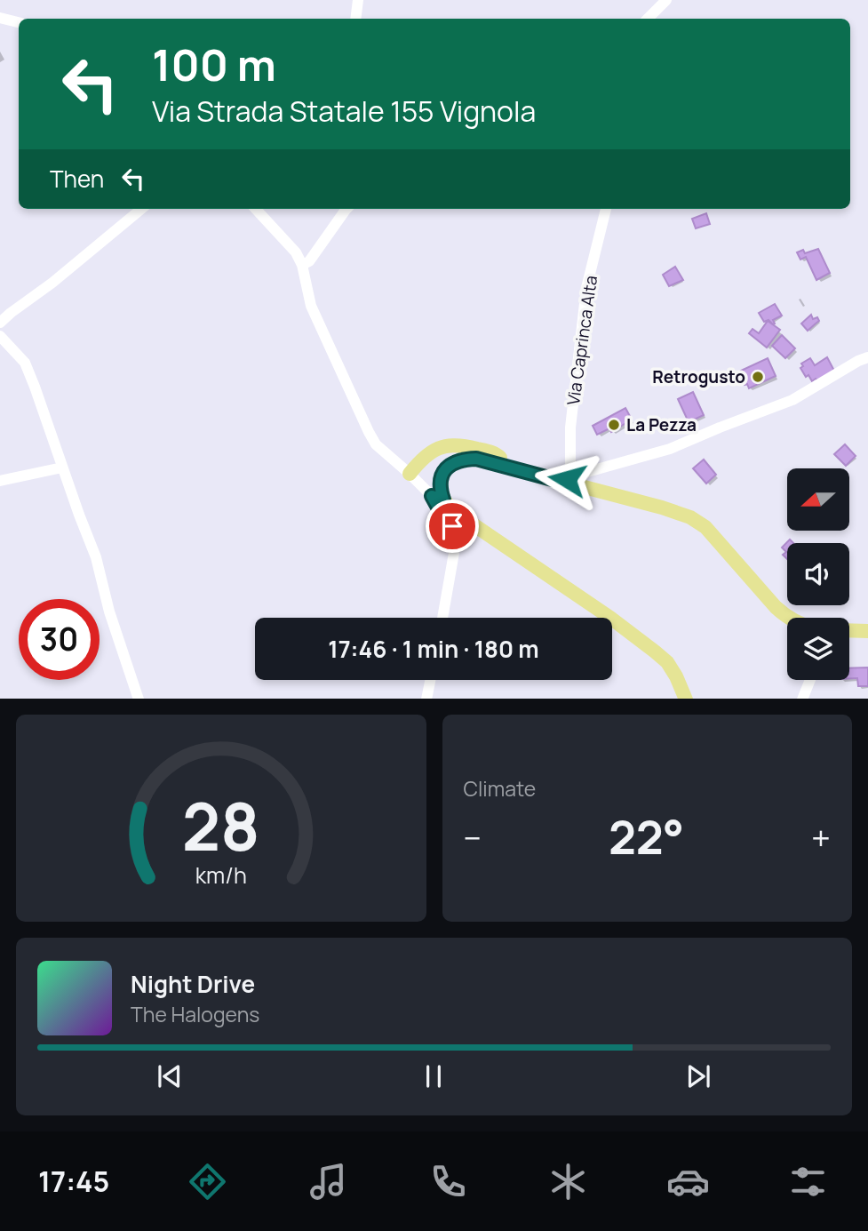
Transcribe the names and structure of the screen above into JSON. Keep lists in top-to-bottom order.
{
  "streets": {
    "street": ["Via Caprinca Alta"]
  },
  "places": ["Retrogusto", "La Pezza"],
  "north": "left",
  "page": {
    "turn": ["100 m", "Via Strada Statale 155 Vignola"],
    "then": "Then",
    "limit": "30",
    "trip": "17:46 · 1 min · 180 m",
    "tile": "Climate",
    "heat": ["−", "22°", "+"],
    "song": ["Night Drive", "The Halogens"],
    "tabs": "17:45",
    "gauge": ["28", "km/h"]
  }
}
